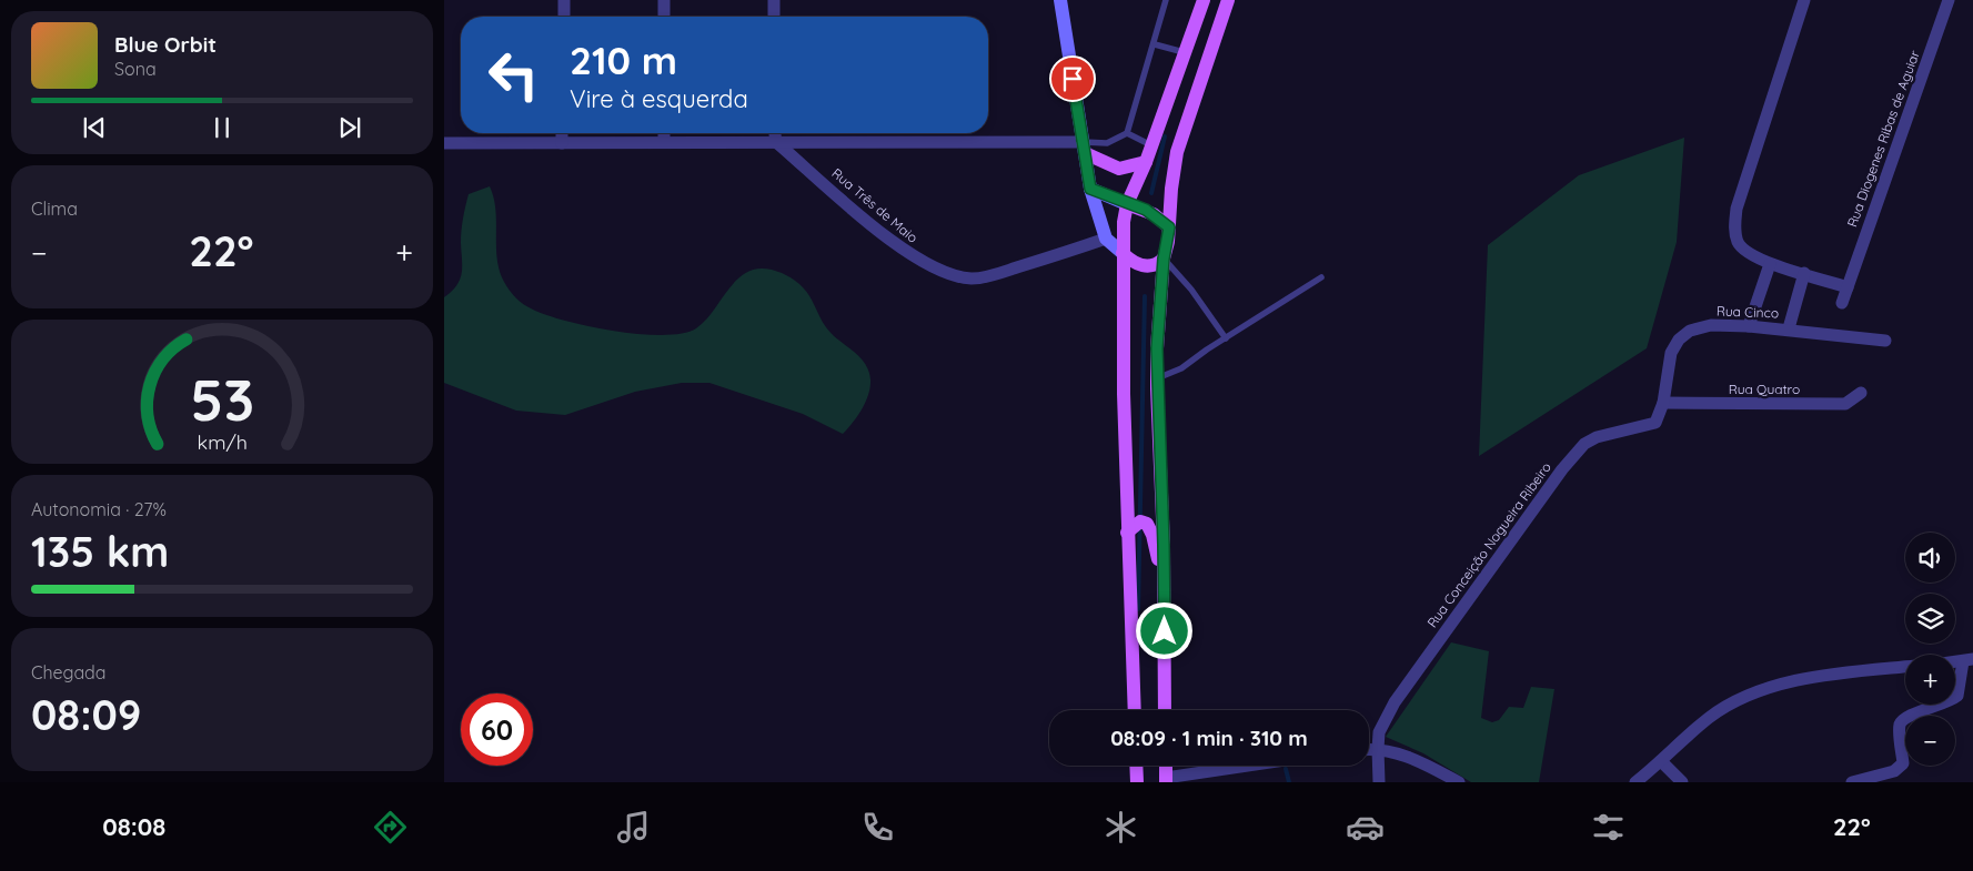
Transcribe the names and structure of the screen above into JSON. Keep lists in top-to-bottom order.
{
  "streets": {
    "street": [
      "Rua Diogenes Ribas de Aguiar",
      "Rua Três de Maio",
      "Rua Cinco",
      "Rua Quatro",
      "Rua Conceição Nogueira Ribeiro"
    ]
  },
  "crossings": [
    ["Rua Cinco", "Rua Quatro"],
    ["Rua Cinco", "Rua Conceição Nogueira Ribeiro"],
    ["Rua Quatro", "Rua Conceição Nogueira Ribeiro"]
  ],
  "page": {
    "turn": ["210 m", "Vire à esquerda"],
    "song": ["Blue Orbit", "Sona"],
    "tile": [
      "Clima",
      ["Autonomia · 27%", "135 km"],
      ["Chegada", "08:09"]
    ],
    "heat": ["−", "22°", "+"],
    "map_buttons": ["+", "−"],
    "limit": "60",
    "trip": "08:09 · 1 min · 310 m",
    "tabs": ["08:08", "22°"],
    "gauge": ["53", "km/h"]
  }
}
